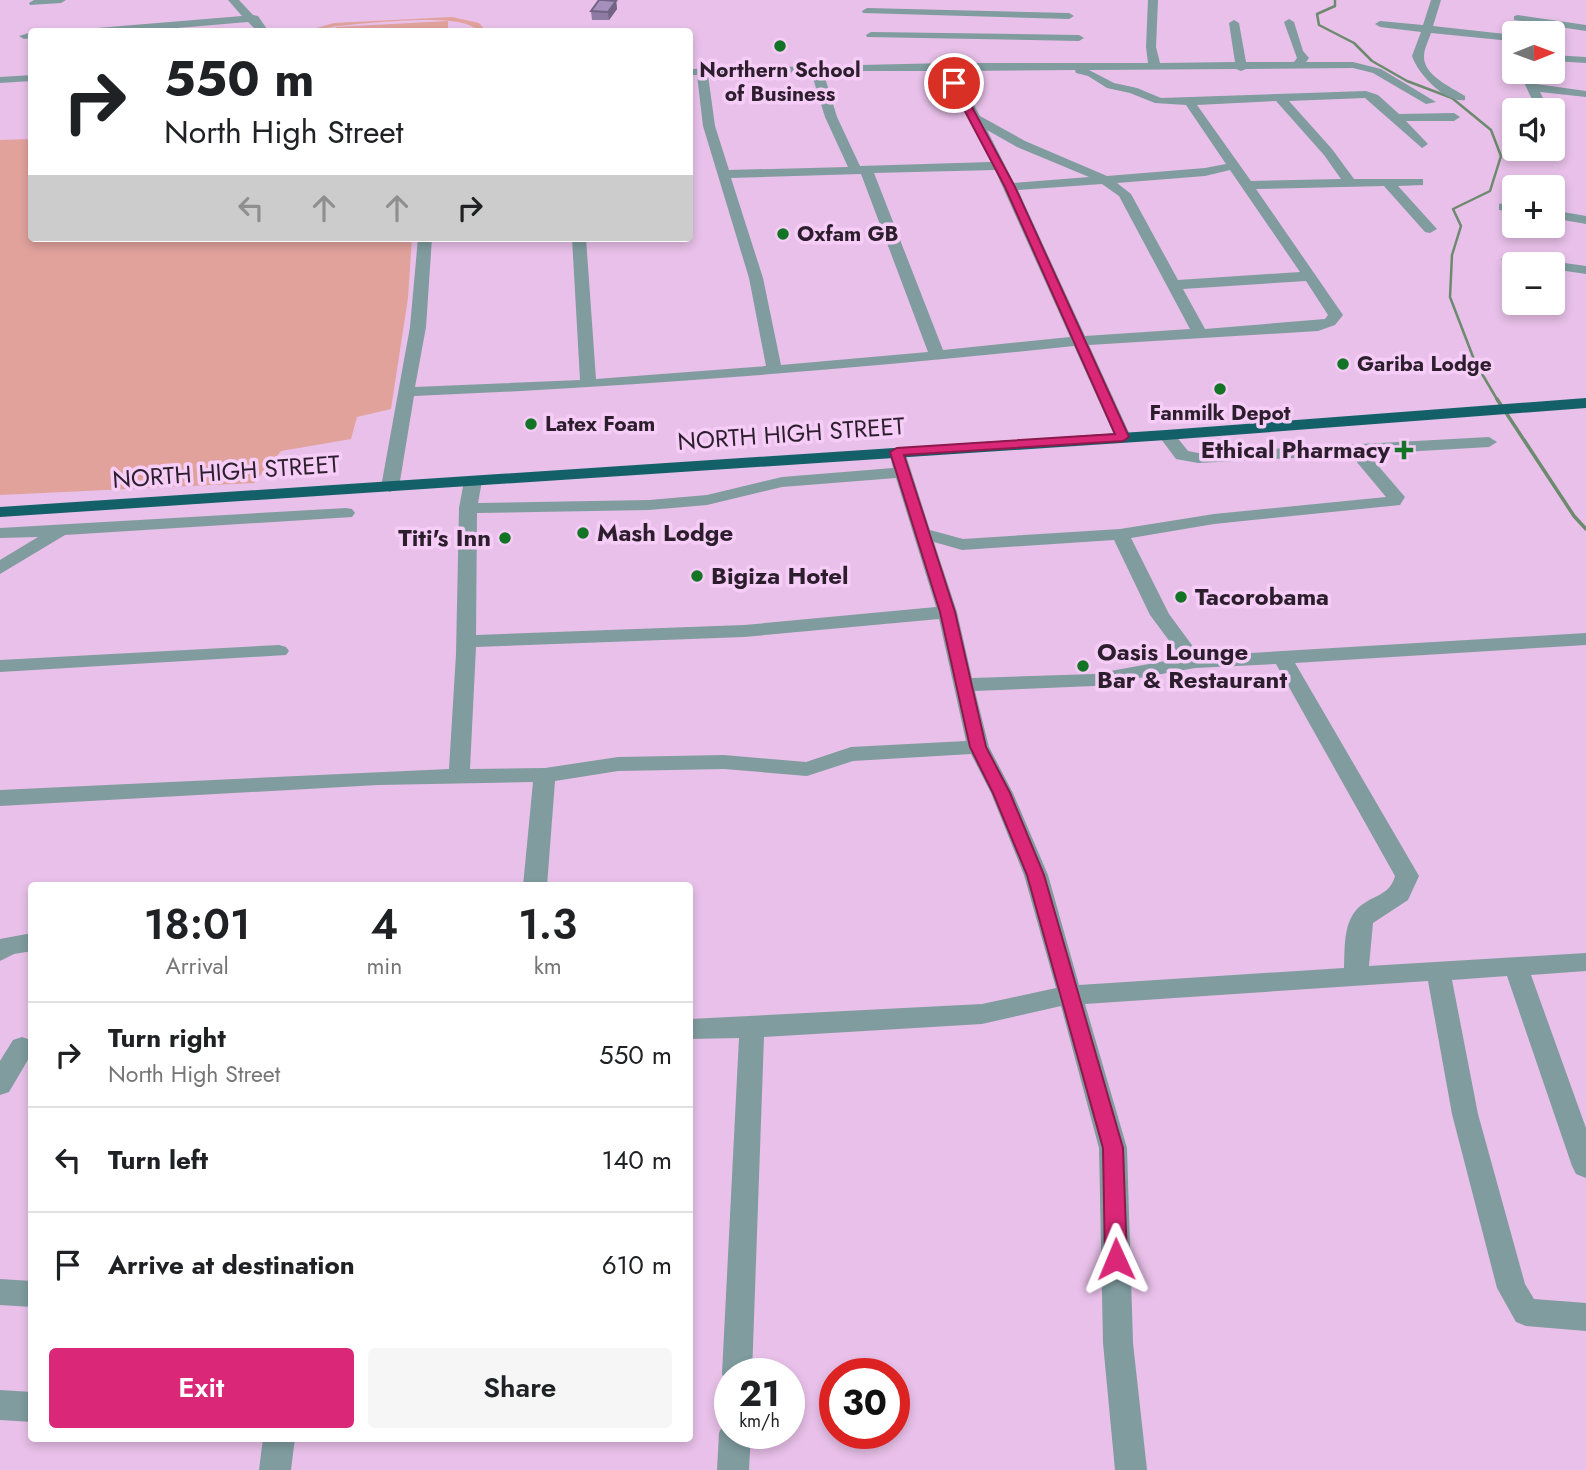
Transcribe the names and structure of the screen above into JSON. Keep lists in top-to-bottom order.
{
  "streets": {
    "highway": ["NORTH HIGH STREET"]
  },
  "places": {
    "other": [
      "Northern School of Business",
      "Oxfam GB",
      "Gariba Lodge",
      "Fanmilk Depot",
      "Latex Foam",
      "Mash Lodge",
      "Titi's Inn",
      "Bigiza Hotel",
      "Tacorobama",
      "Oasis Lounge Bar & Restaurant"
    ],
    "health": ["Ethical Pharmacy"]
  },
  "north": "right",
  "page": {
    "map_buttons": ["+", "−"],
    "turn": ["550 m", "North High Street"],
    "eta": [
      "18:01",
      "Arrival",
      "4",
      "min",
      "1.3",
      "km"
    ],
    "list": [
      {
        "name": "Turn right",
        "note": "North High Street",
        "value": "550 m"
      },
      {
        "name": "Turn left",
        "value": "140 m"
      },
      {
        "name": "Arrive at destination",
        "value": "610 m"
      }
    ],
    "buttons": ["Exit", "Share"],
    "speed": "21 km/h",
    "limit": "30"
  }
}
